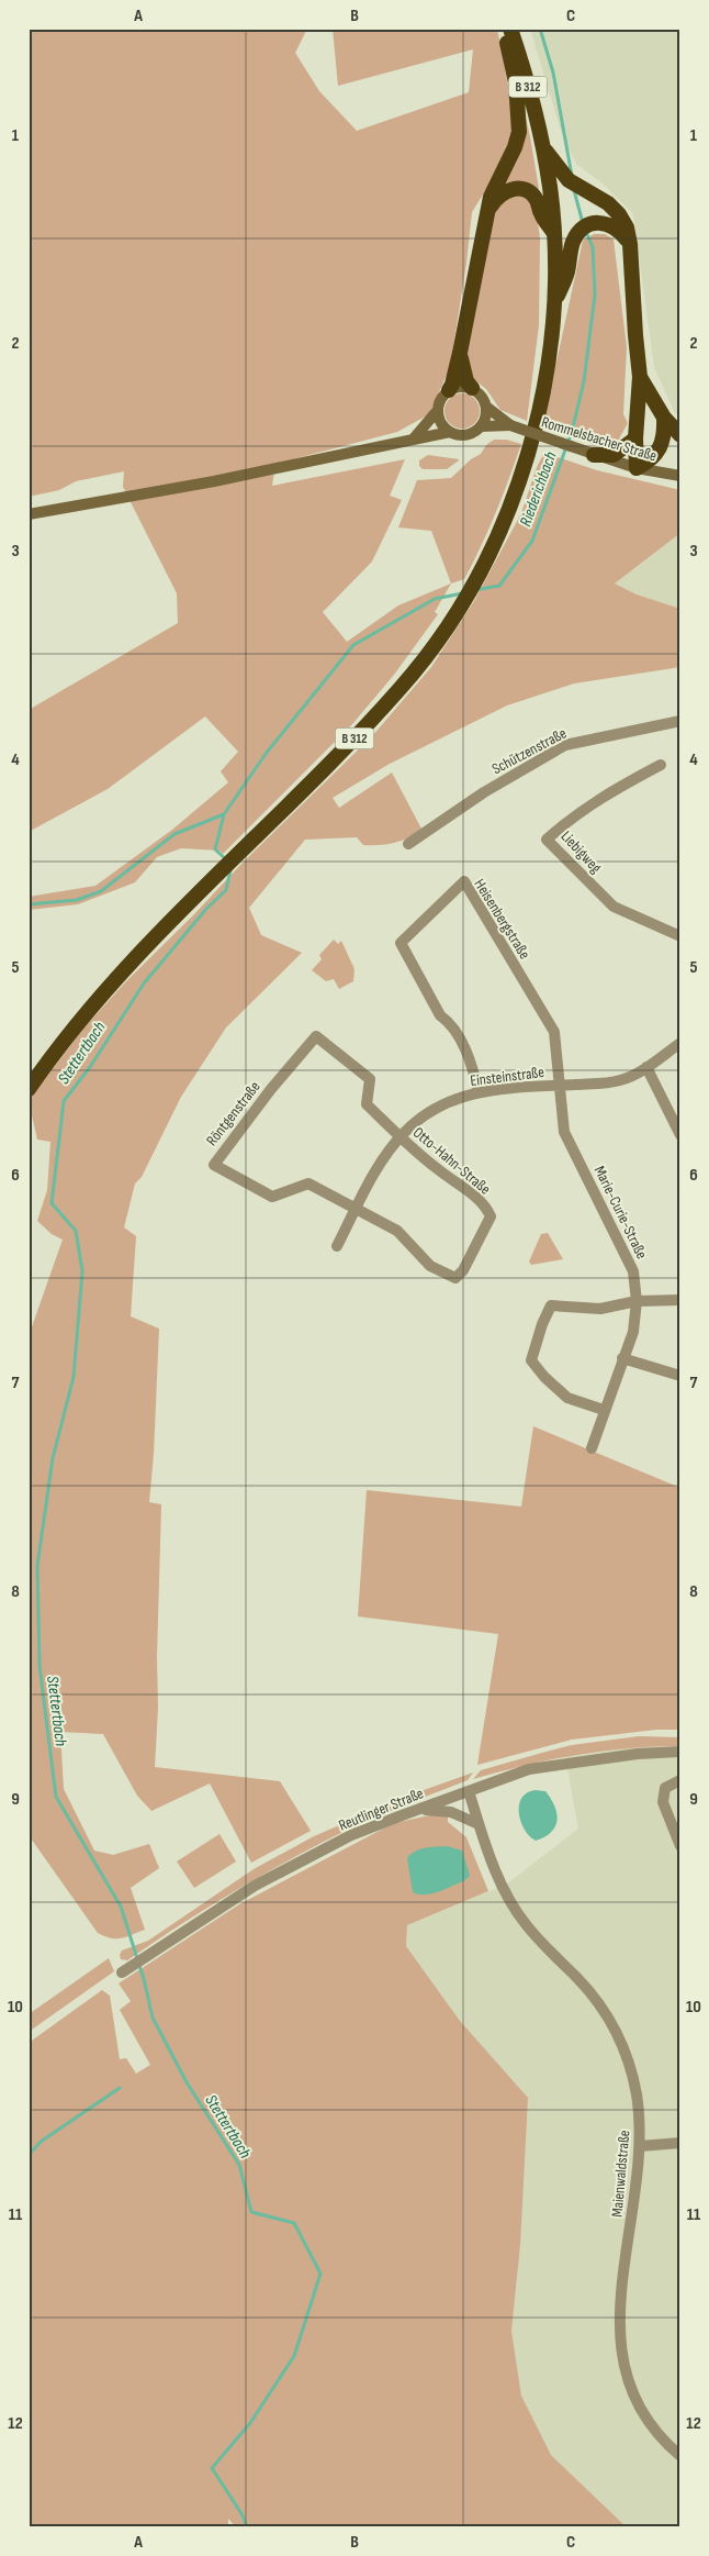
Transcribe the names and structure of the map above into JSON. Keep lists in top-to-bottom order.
{
  "streets": {
    "highway": ["B 312"],
    "main road": ["Rommelsbacher Straße"],
    "street": [
      "Schützenstraße",
      "Liebigweg",
      "Heisenbergstraße",
      "Einsteinstraße",
      "Röntgenstraße",
      "Otto-Hahn-Straße",
      "Marie-Curie-Straße",
      "Reutlinger Straße",
      "Maienwaldstraße"
    ]
  },
  "crossings": [
    ["Heisenbergstraße", "Einsteinstraße"],
    ["Heisenbergstraße", "Marie-Curie-Straße"],
    ["Einsteinstraße", "Röntgenstraße"],
    ["Einsteinstraße", "Otto-Hahn-Straße"],
    ["Einsteinstraße", "Marie-Curie-Straße"],
    ["Röntgenstraße", "Otto-Hahn-Straße"],
    ["Reutlinger Straße", "Maienwaldstraße"]
  ],
  "water": ["Riederichbach", "Stettertbach"],
  "grid": {
    "columns": ["A", "B", "C"],
    "rows": [
      "1",
      "2",
      "3",
      "4",
      "5",
      "6",
      "7",
      "8",
      "9",
      "10",
      "11",
      "12"
    ]
  }
}
